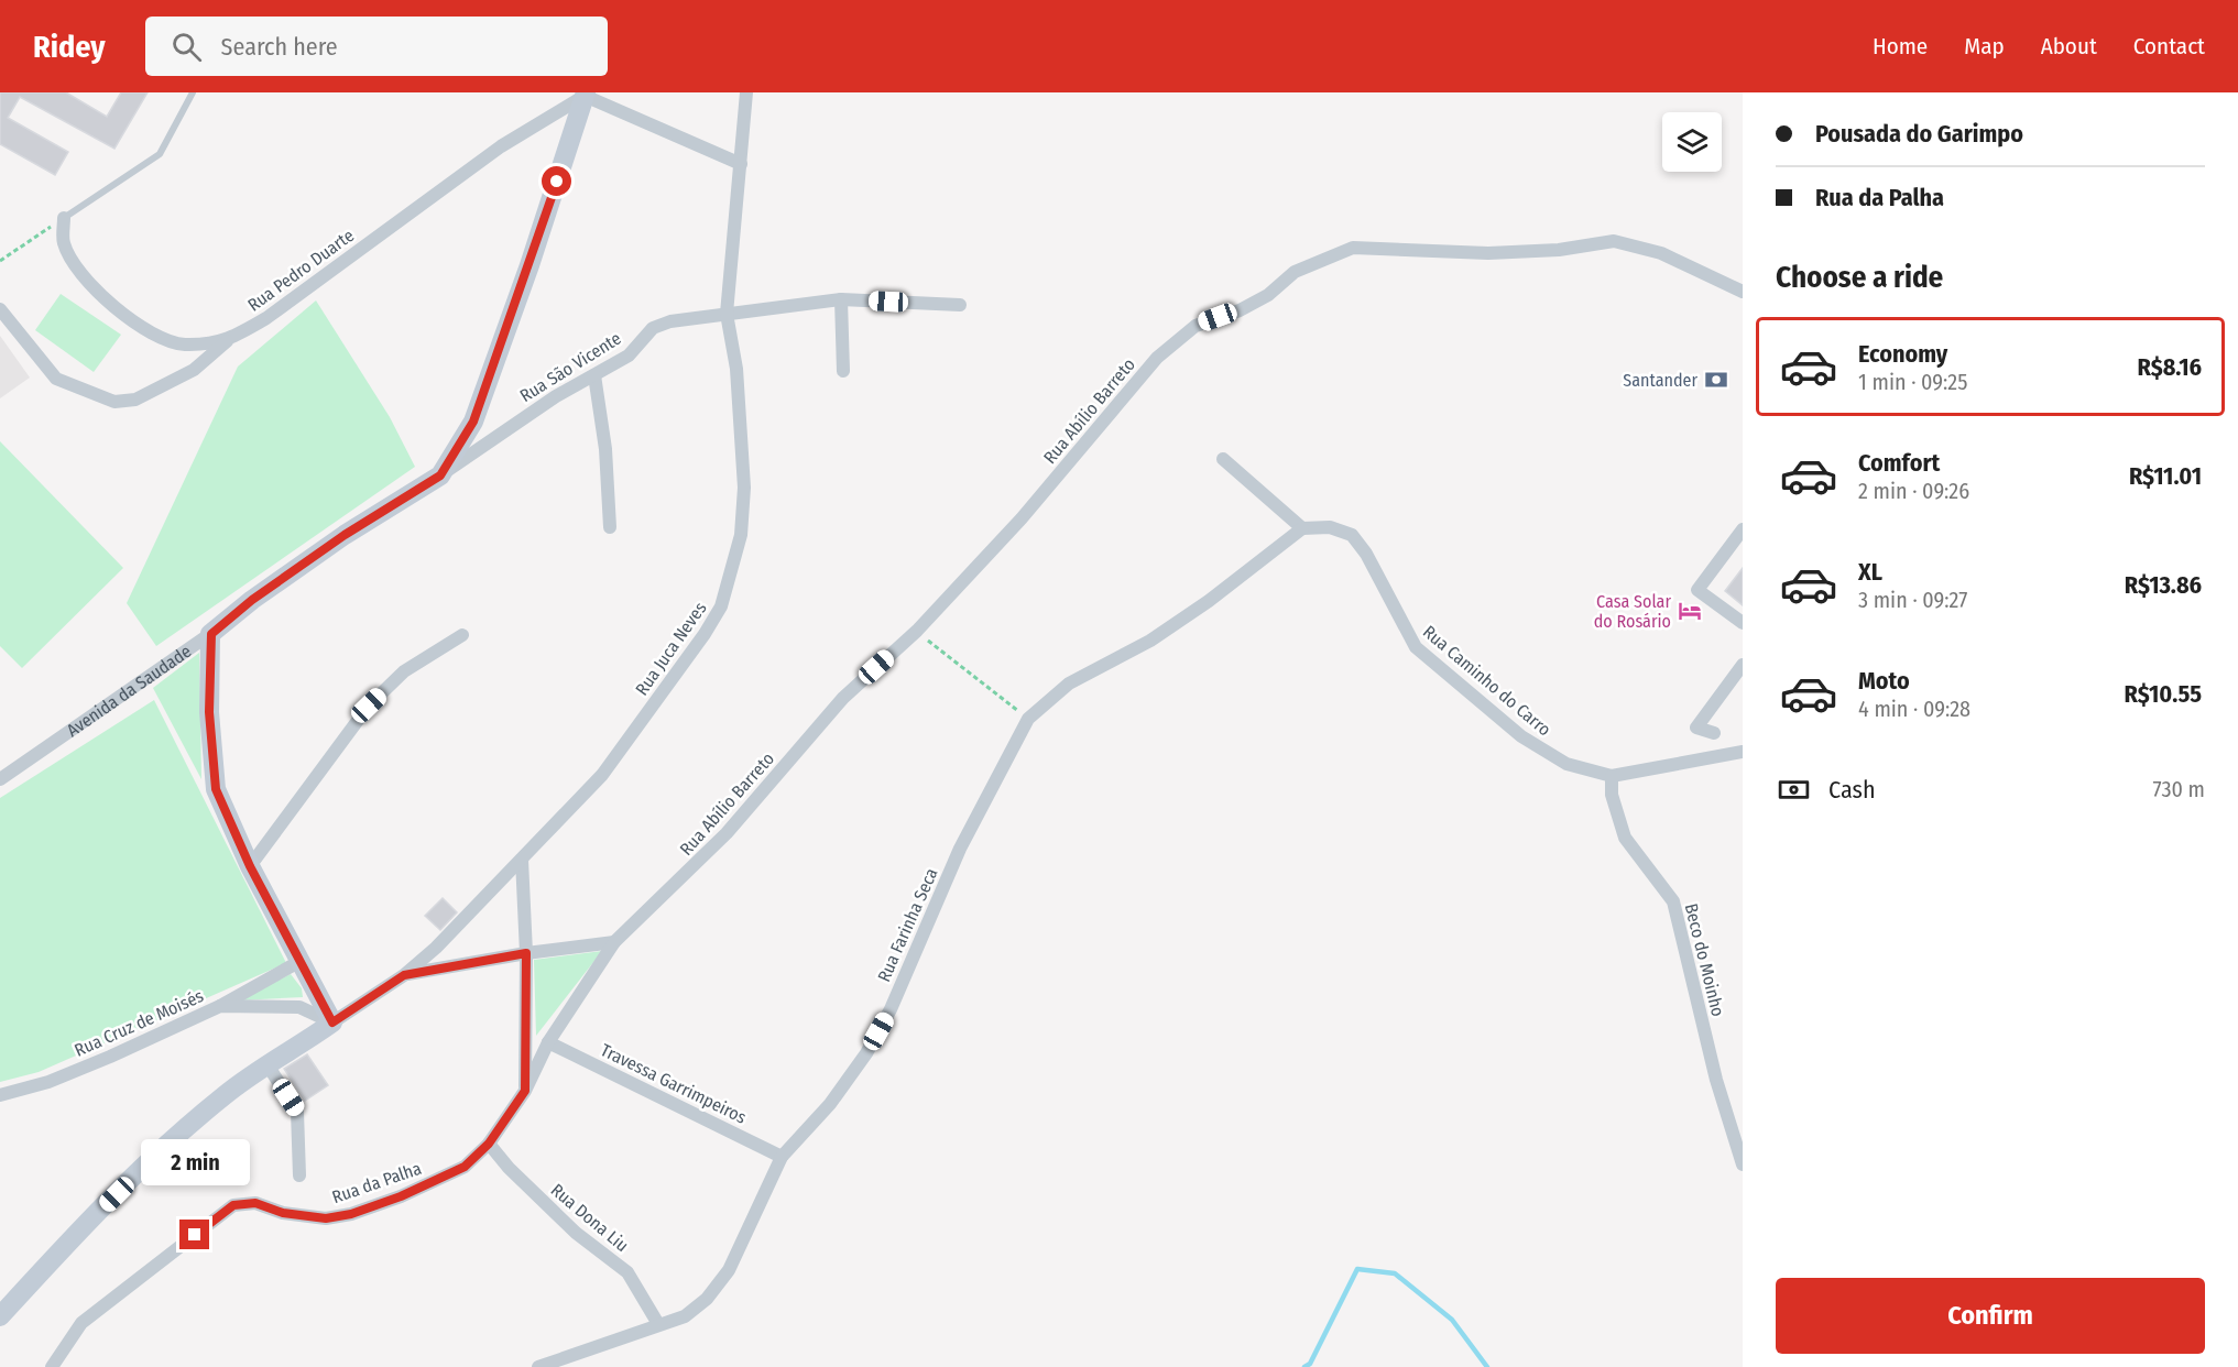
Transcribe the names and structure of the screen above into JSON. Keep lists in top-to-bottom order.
{
  "streets": {
    "street": [
      "Rua Pedro Duarte",
      "Rua São Vicente",
      "Rua Abílio Barreto",
      "Rua Juca Neves",
      "Rua Caminho do Carro",
      "Avenida da Saudade",
      "Rua Farinha Seca",
      "Beco do Moinho",
      "Rua Cruz de Moisés",
      "Travessa Garrimpeiros",
      "Rua da Palha",
      "Rua Dona Liu"
    ]
  },
  "crossings": [
    ["Rua Pedro Duarte", "Avenida da Saudade"],
    ["Rua São Vicente", "Rua Juca Neves"],
    ["Rua São Vicente", "Avenida da Saudade"],
    ["Rua Abílio Barreto", "Travessa Garrimpeiros"],
    ["Rua Abílio Barreto", "Rua da Palha"],
    ["Rua Caminho do Carro", "Rua Farinha Seca"],
    ["Rua Caminho do Carro", "Beco do Moinho"],
    ["Rua Farinha Seca", "Travessa Garrimpeiros"],
    ["Rua Farinha Seca", "Rua Dona Liu"],
    ["Travessa Garrimpeiros", "Rua da Palha"],
    ["Rua da Palha", "Rua Dona Liu"]
  ],
  "places": {
    "bank": ["Santander"],
    "hotel": ["Casa Solar do Rosário"]
  },
  "page": {
    "header": "Ridey",
    "search": "Search here",
    "nav": [
      "Home",
      "Map",
      "About",
      "Contact"
    ],
    "banner": ["Pousada do Garimpo", "Rua da Palha"],
    "heading": "Choose a ride",
    "list": [
      {
        "name": "Economy",
        "note": "1 min · 09:25",
        "value": "R$8.16"
      },
      {
        "name": "Comfort",
        "note": "2 min · 09:26",
        "value": "R$11.01"
      },
      {
        "name": "XL",
        "note": "3 min · 09:27",
        "value": "R$13.86"
      },
      {
        "name": "Moto",
        "note": "4 min · 09:28",
        "value": "R$10.55"
      }
    ],
    "pay": ["Cash", "730 m"],
    "bubble": "2 min",
    "buttons": "Confirm"
  }
}
